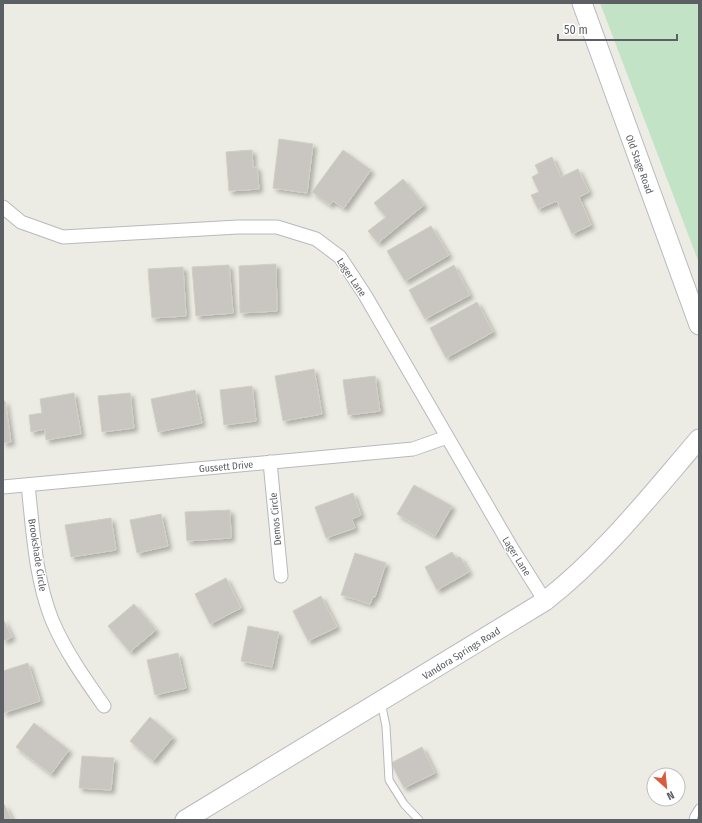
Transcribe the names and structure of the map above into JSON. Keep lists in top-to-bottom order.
{
  "streets": {
    "street": [
      "Old Stage Road",
      "Lager Lane",
      "Gussett Drive",
      "Demos Circle",
      "Brookshade Circle",
      "Vandora Springs Road"
    ]
  },
  "crossings": [
    ["Lager Lane", "Gussett Drive"],
    ["Lager Lane", "Vandora Springs Road"],
    ["Gussett Drive", "Demos Circle"],
    ["Gussett Drive", "Brookshade Circle"]
  ],
  "scale_bar": "50 m",
  "north": "bottom right"
}
